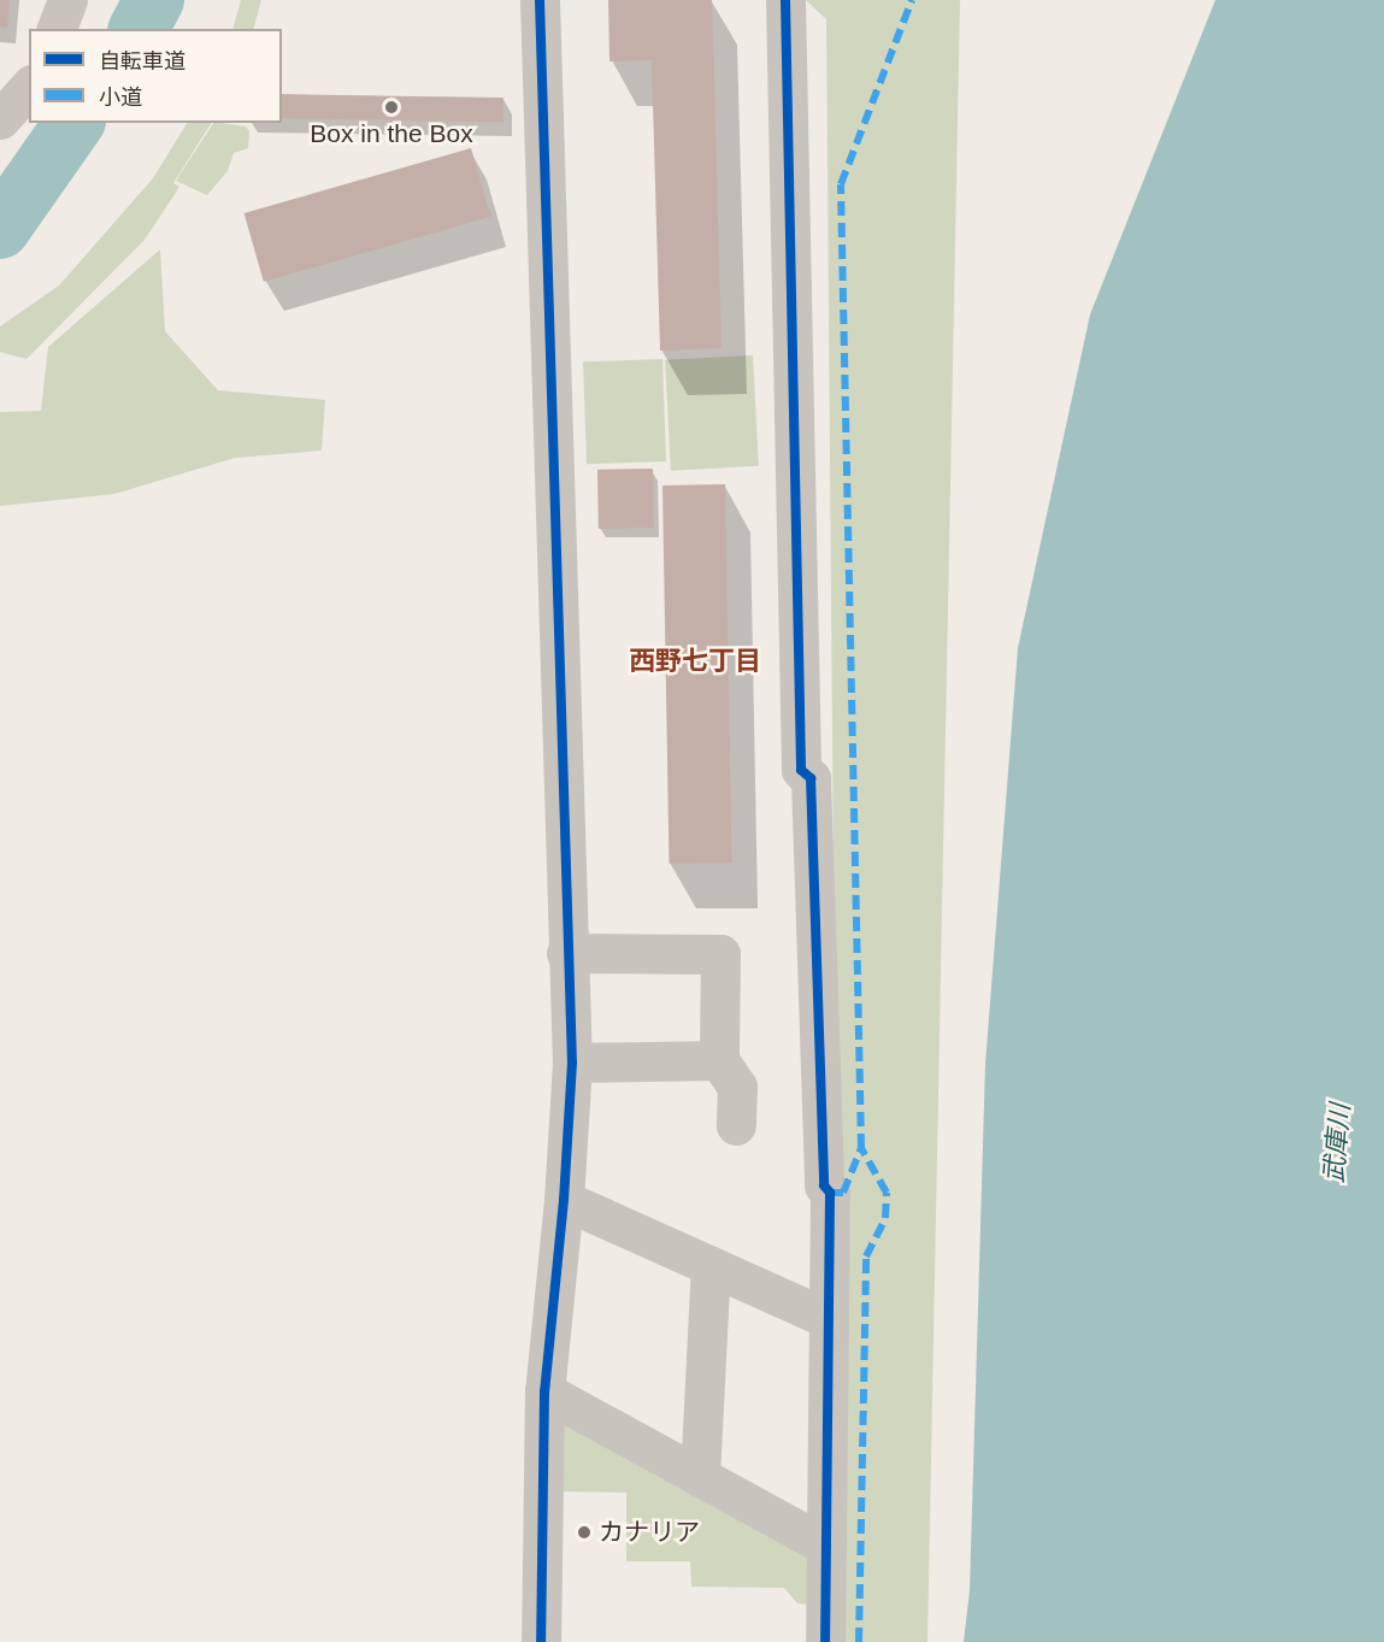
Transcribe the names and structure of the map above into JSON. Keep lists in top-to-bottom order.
{
  "districts": ["西野七丁目"],
  "water": ["武庫川"],
  "places": ["Box in the Box", "カナリア"],
  "legend": ["自転車道", "小道"]
}
